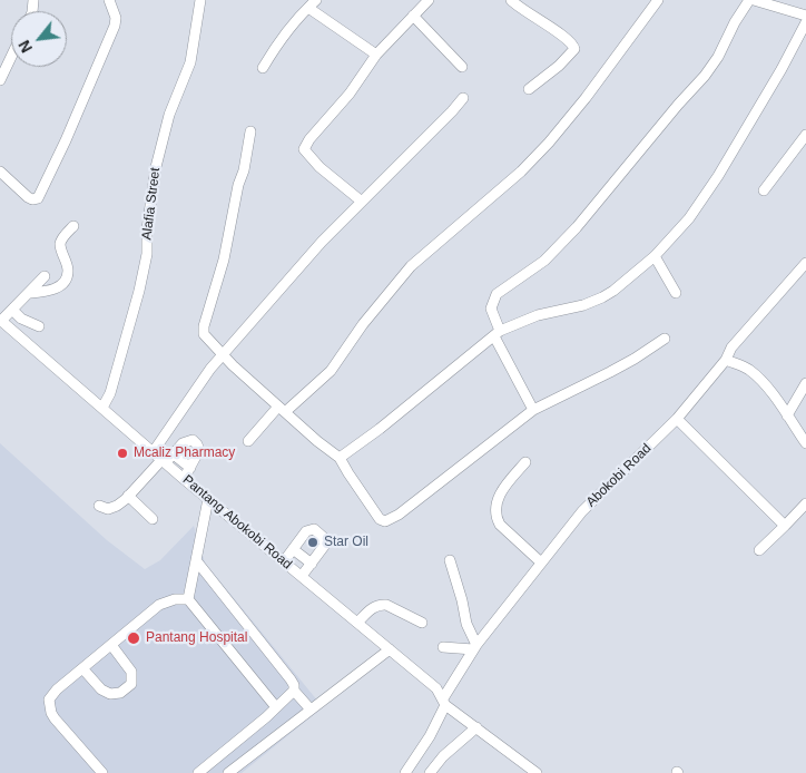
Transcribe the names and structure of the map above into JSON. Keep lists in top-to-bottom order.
{
  "streets": {
    "street": ["Alafia Street", "Abokobi Road", "Pantang Abokobi Road"]
  },
  "crossings": [
    ["Alafia Street", "Pantang Abokobi Road"],
    ["Abokobi Road", "Pantang Abokobi Road"]
  ],
  "places": ["Mcaliz Pharmacy", "Star Oil", "Pantang Hospital"],
  "north": "bottom left"
}
